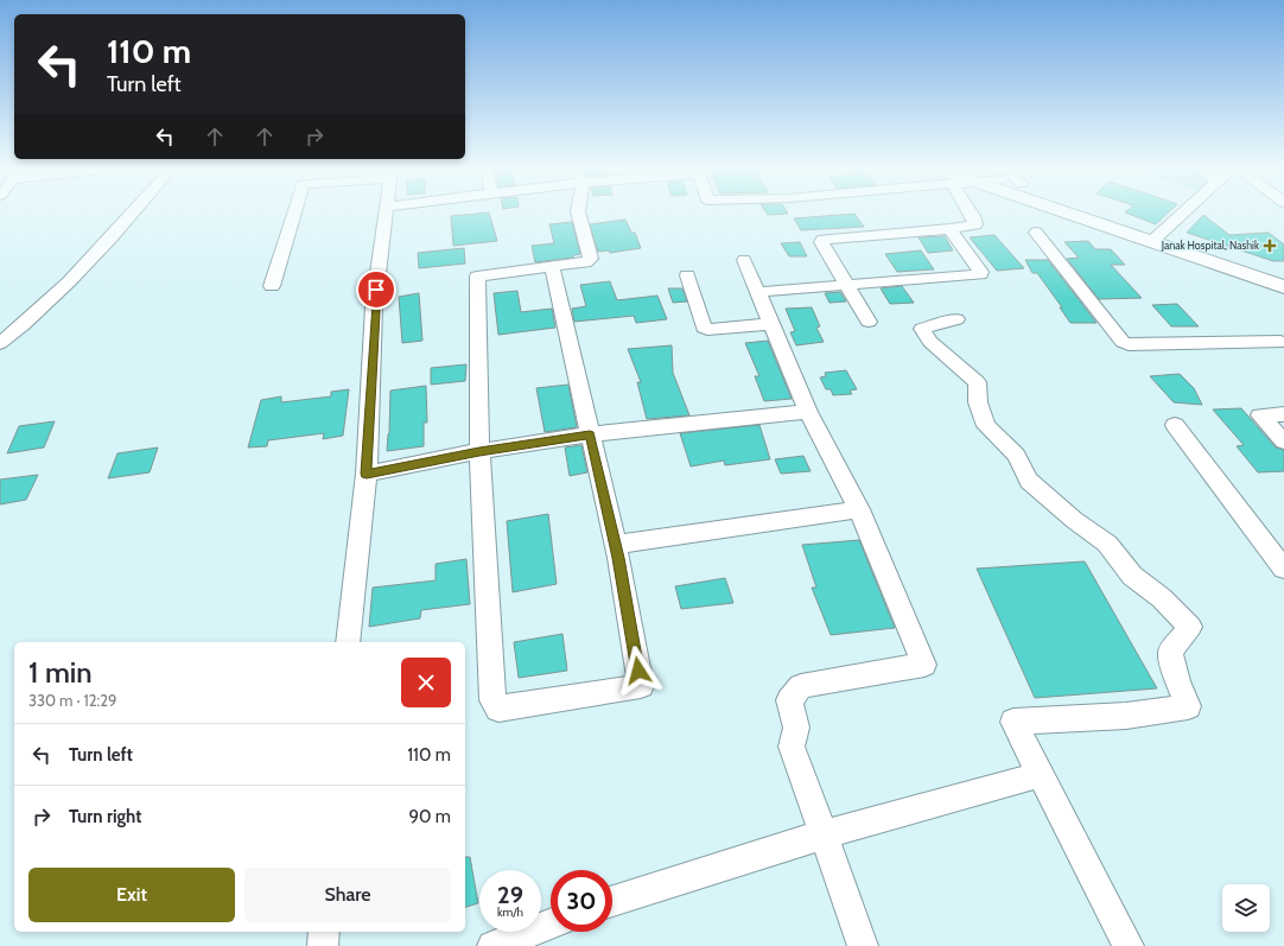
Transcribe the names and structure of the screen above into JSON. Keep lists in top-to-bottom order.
{
  "places": {
    "health": ["Janak Hospital, Nashik"]
  },
  "page": {
    "turn": ["110 m", "Turn left"],
    "heading": ["1 min", "330 m · 12:29"],
    "list": [
      {
        "name": "Turn left",
        "value": "110 m"
      },
      {
        "name": "Turn right",
        "value": "90 m"
      }
    ],
    "buttons": ["Exit", "Share"],
    "speed": "29 km/h",
    "limit": "30"
  }
}
